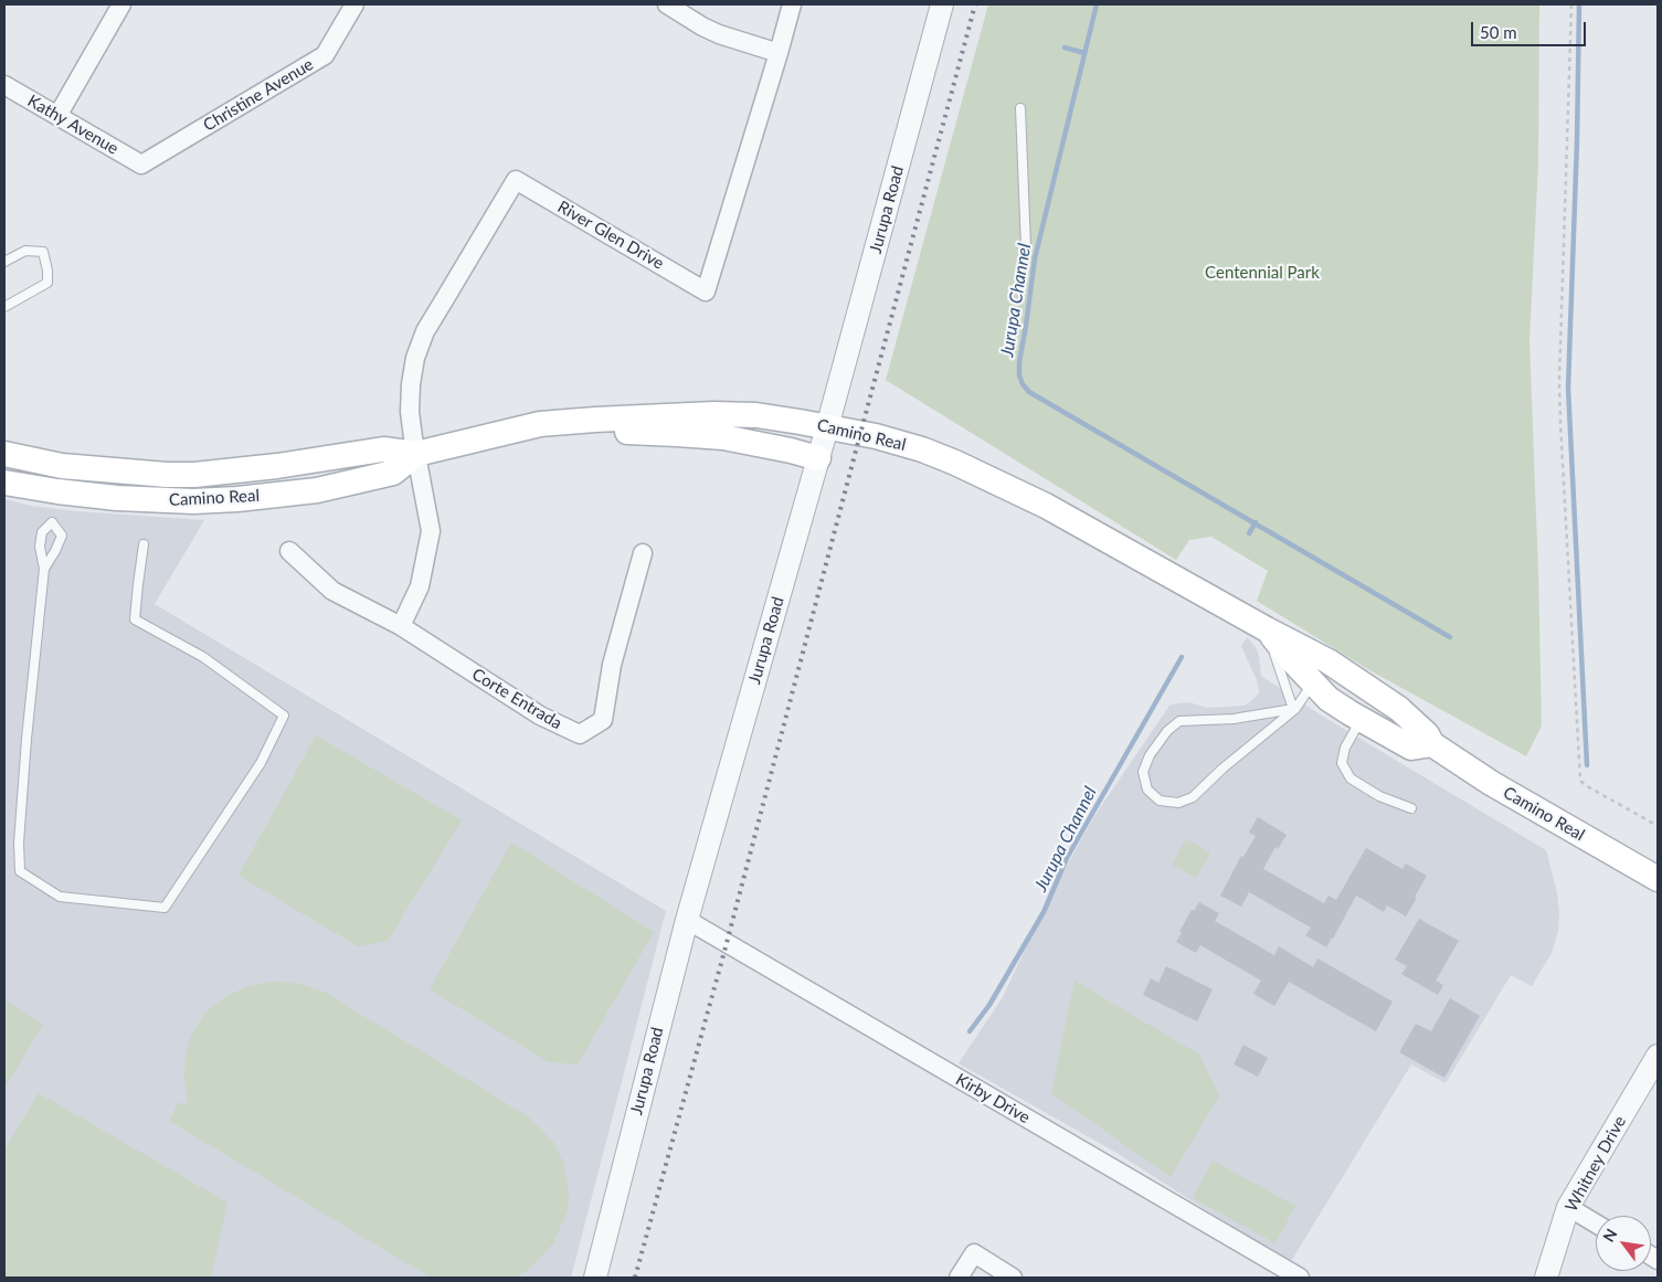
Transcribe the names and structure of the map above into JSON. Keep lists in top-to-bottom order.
{
  "streets": {
    "main road": ["Camino Real"],
    "street": [
      "Christine Avenue",
      "Kathy Avenue",
      "Jurupa Road",
      "River Glen Drive",
      "Corte Entrada",
      "Kirby Drive",
      "Whitney Drive"
    ]
  },
  "crossings": [
    ["Christine Avenue", "Kathy Avenue"],
    ["Jurupa Road", "Camino Real"],
    ["Jurupa Road", "Kirby Drive"],
    ["River Glen Drive", "Camino Real"]
  ],
  "water": ["Jurupa Channel"],
  "parks": ["Centennial Park"],
  "scale_bar": "50 m",
  "north": "top left"
}
